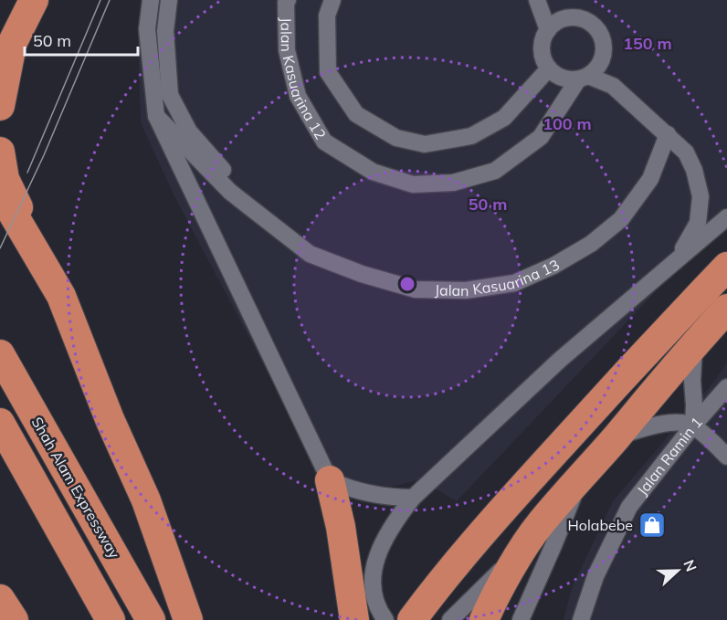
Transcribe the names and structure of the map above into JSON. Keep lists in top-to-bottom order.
{
  "streets": {
    "highway": ["Shah Alam Expressway"],
    "street": ["Jalan Kasuarina 12", "Jalan Kasuarina 13", "Jalan Ramin 1"]
  },
  "places": {
    "shop": ["Holabebe"]
  },
  "scale_bar": "50 m",
  "north": "right",
  "rings": ["150 m", "100 m", "50 m"]
}
